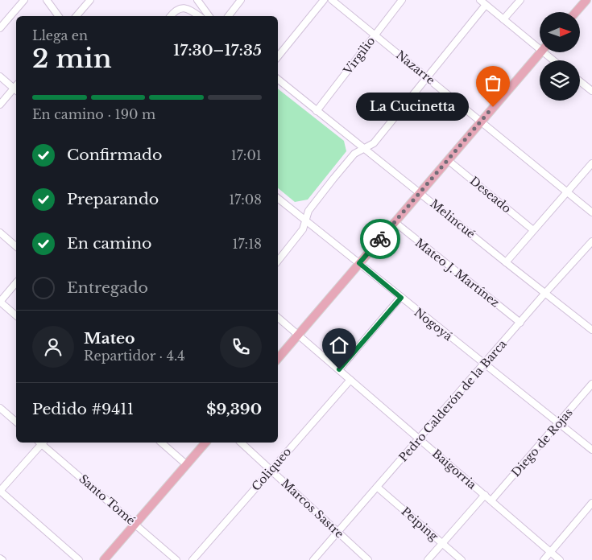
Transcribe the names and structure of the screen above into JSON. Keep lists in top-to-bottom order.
{
  "streets": {
    "street": [
      "Virgilio",
      "Nazarre",
      "Deseado",
      "Melincué",
      "Mateo J. Martínez",
      "Nogoyá",
      "Pedro Calderón de la Barca",
      "Diego de Rojas",
      "Coliqueo",
      "Baigorria",
      "Santo Tomé",
      "Marcos Sastre",
      "Peiping"
    ]
  },
  "crossings": [
    ["Virgilio", "Nazarre"],
    ["Virgilio", "Melincué"],
    ["Melincué", "Pedro Calderón de la Barca"],
    ["Mateo J. Martínez", "Pedro Calderón de la Barca"],
    ["Nogoyá", "Pedro Calderón de la Barca"],
    ["Nogoyá", "Diego de Rojas"],
    ["Pedro Calderón de la Barca", "Baigorria"],
    ["Pedro Calderón de la Barca", "Marcos Sastre"],
    ["Pedro Calderón de la Barca", "Peiping"],
    ["Diego de Rojas", "Baigorria"],
    ["Coliqueo", "Baigorria"],
    ["Coliqueo", "Marcos Sastre"]
  ],
  "places": ["La Cucinetta"],
  "north": "right",
  "page": {
    "heading": ["2 min", "Llega en", "17:30–17:35"],
    "panel": [
      "Mateo",
      "Repartidor · 4.4",
      "Pedido #9411",
      "$9,390"
    ],
    "bar": "En camino · 190 m",
    "bubble": "La Cucinetta",
    "list": [
      ["Confirmado", "17:01"],
      ["Preparando", "17:08"],
      ["En camino", "17:18"],
      "Entregado"
    ]
  }
}
